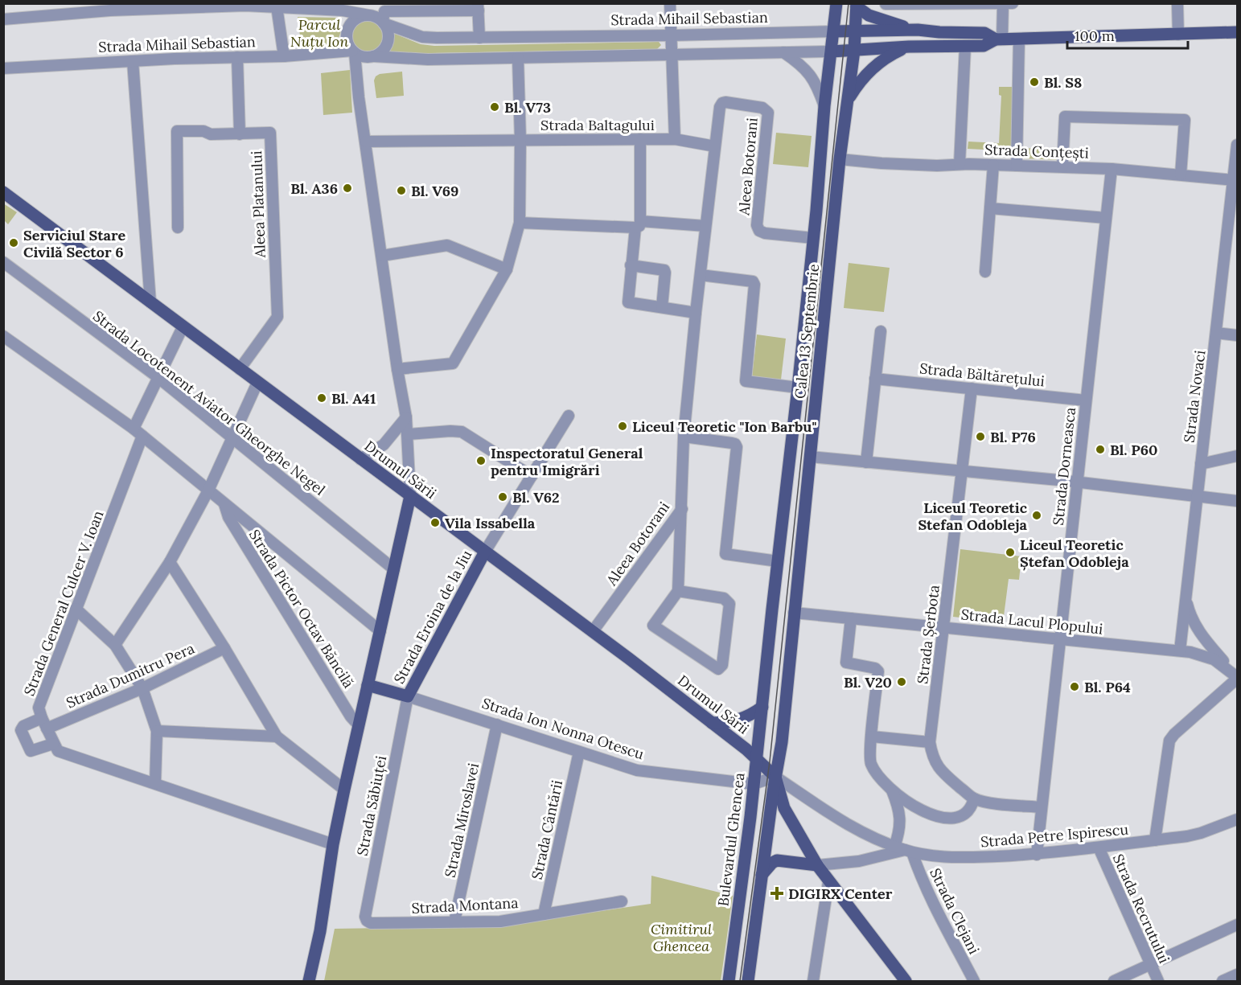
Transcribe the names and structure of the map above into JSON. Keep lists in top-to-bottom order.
{
  "streets": {
    "main road": [
      "Strada Mihail Sebastian",
      "Calea 13 Septembrie",
      "Drumul Sării",
      "Strada Eroina de la Jiu",
      "Strada Ion Nonna Otescu",
      "Bulevardul Ghencea"
    ],
    "street": [
      "Strada Baltagului",
      "Strada Conțești",
      "Aleea Botorani",
      "Aleea Platanului",
      "Strada Băltărețului",
      "Strada Novaci",
      "Strada Locotenent Aviator Gheorghe Negel",
      "Strada Dorneasca",
      "Strada General Culcer V. Ioan",
      "Strada Pictor Octav Băncilă",
      "Strada Lacul Plopului",
      "Strada Șerbota",
      "Strada Dumitru Pera",
      "Strada Săbiuței",
      "Strada Miroslavei",
      "Strada Cântării",
      "Strada Petre Ispirescu",
      "Strada Montana",
      "Strada Recrutului",
      "Strada Clejani"
    ]
  },
  "crossings": [
    ["Strada Mihail Sebastian", "Strada Baltagului"],
    ["Strada Mihail Sebastian", "Aleea Platanului"],
    ["Strada Mihail Sebastian", "Calea 13 Septembrie"],
    ["Strada Conțești", "Calea 13 Septembrie"],
    ["Strada Conțești", "Strada Novaci"],
    ["Strada Conțești", "Strada Dorneasca"],
    ["Aleea Botorani", "Calea 13 Septembrie"],
    ["Aleea Botorani", "Drumul Sării"],
    ["Aleea Platanului", "Drumul Sării"],
    ["Calea 13 Septembrie", "Drumul Sării"],
    ["Calea 13 Septembrie", "Strada Lacul Plopului"],
    ["Calea 13 Septembrie", "Strada Petre Ispirescu"],
    ["Calea 13 Septembrie", "Bulevardul Ghencea"],
    ["Strada Băltărețului", "Strada Dorneasca"],
    ["Strada Băltărețului", "Strada Șerbota"],
    ["Strada Novaci", "Strada Lacul Plopului"],
    ["Strada Dorneasca", "Strada Lacul Plopului"],
    ["Strada Dorneasca", "Strada Șerbota"],
    ["Strada Dorneasca", "Strada Petre Ispirescu"],
    ["Drumul Sării", "Strada Eroina de la Jiu"],
    ["Drumul Sării", "Strada Petre Ispirescu"],
    ["Drumul Sării", "Bulevardul Ghencea"],
    ["Strada General Culcer V. Ioan", "Strada Dumitru Pera"],
    ["Strada Eroina de la Jiu", "Strada Ion Nonna Otescu"],
    ["Strada Eroina de la Jiu", "Strada Săbiuței"],
    ["Strada Lacul Plopului", "Strada Șerbota"],
    ["Strada Ion Nonna Otescu", "Strada Săbiuței"],
    ["Strada Ion Nonna Otescu", "Strada Miroslavei"],
    ["Strada Ion Nonna Otescu", "Strada Cântării"],
    ["Strada Ion Nonna Otescu", "Bulevardul Ghencea"],
    ["Strada Săbiuței", "Strada Montana"],
    ["Strada Miroslavei", "Strada Montana"],
    ["Strada Cântării", "Strada Montana"],
    ["Strada Petre Ispirescu", "Strada Recrutului"],
    ["Strada Petre Ispirescu", "Strada Clejani"]
  ],
  "parks": ["Parcul Nuțu Ion", "Cimitirul Ghencea"],
  "places": {
    "other": [
      "Bl. S8",
      "Bl. V73",
      "Bl. A36",
      "Bl. V69",
      "Serviciul Stare Civilă Sector 6",
      "Bl. A41",
      "Liceul Teoretic \"Ion Barbu\"",
      "Bl. P76",
      "Bl. P60",
      "Inspectoratul General pentru Imigrări",
      "Bl. V62",
      "Liceul Teoretic Stefan Odobleja",
      "Vila Issabella",
      "Liceul Teoretic Ștefan Odobleja",
      "Bl. V20",
      "Bl. P64"
    ],
    "health": ["DIGIRX Center"]
  },
  "scale_bar": "100 m"
}
